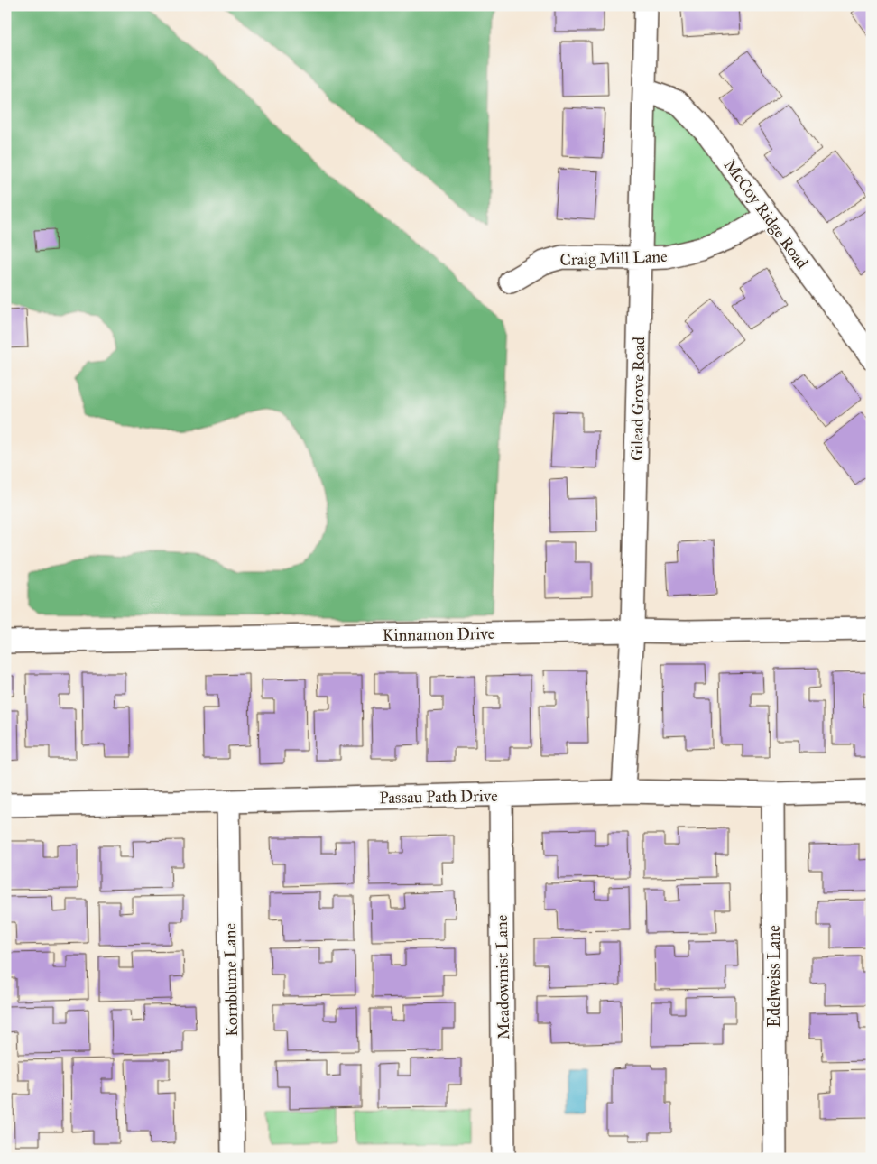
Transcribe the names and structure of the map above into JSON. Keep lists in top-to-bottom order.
{
  "streets": {
    "street": [
      "McCoy Ridge Road",
      "Craig Mill Lane",
      "Gilead Grove Road",
      "Kinnamon Drive",
      "Passau Path Drive",
      "Edelweiss Lane",
      "Meadowmist Lane",
      "Kornblume Lane"
    ]
  },
  "crossings": [
    ["McCoy Ridge Road", "Craig Mill Lane"],
    ["McCoy Ridge Road", "Gilead Grove Road"],
    ["Craig Mill Lane", "Gilead Grove Road"],
    ["Gilead Grove Road", "Kinnamon Drive"],
    ["Gilead Grove Road", "Passau Path Drive"],
    ["Passau Path Drive", "Edelweiss Lane"],
    ["Passau Path Drive", "Meadowmist Lane"],
    ["Passau Path Drive", "Kornblume Lane"]
  ]
}
